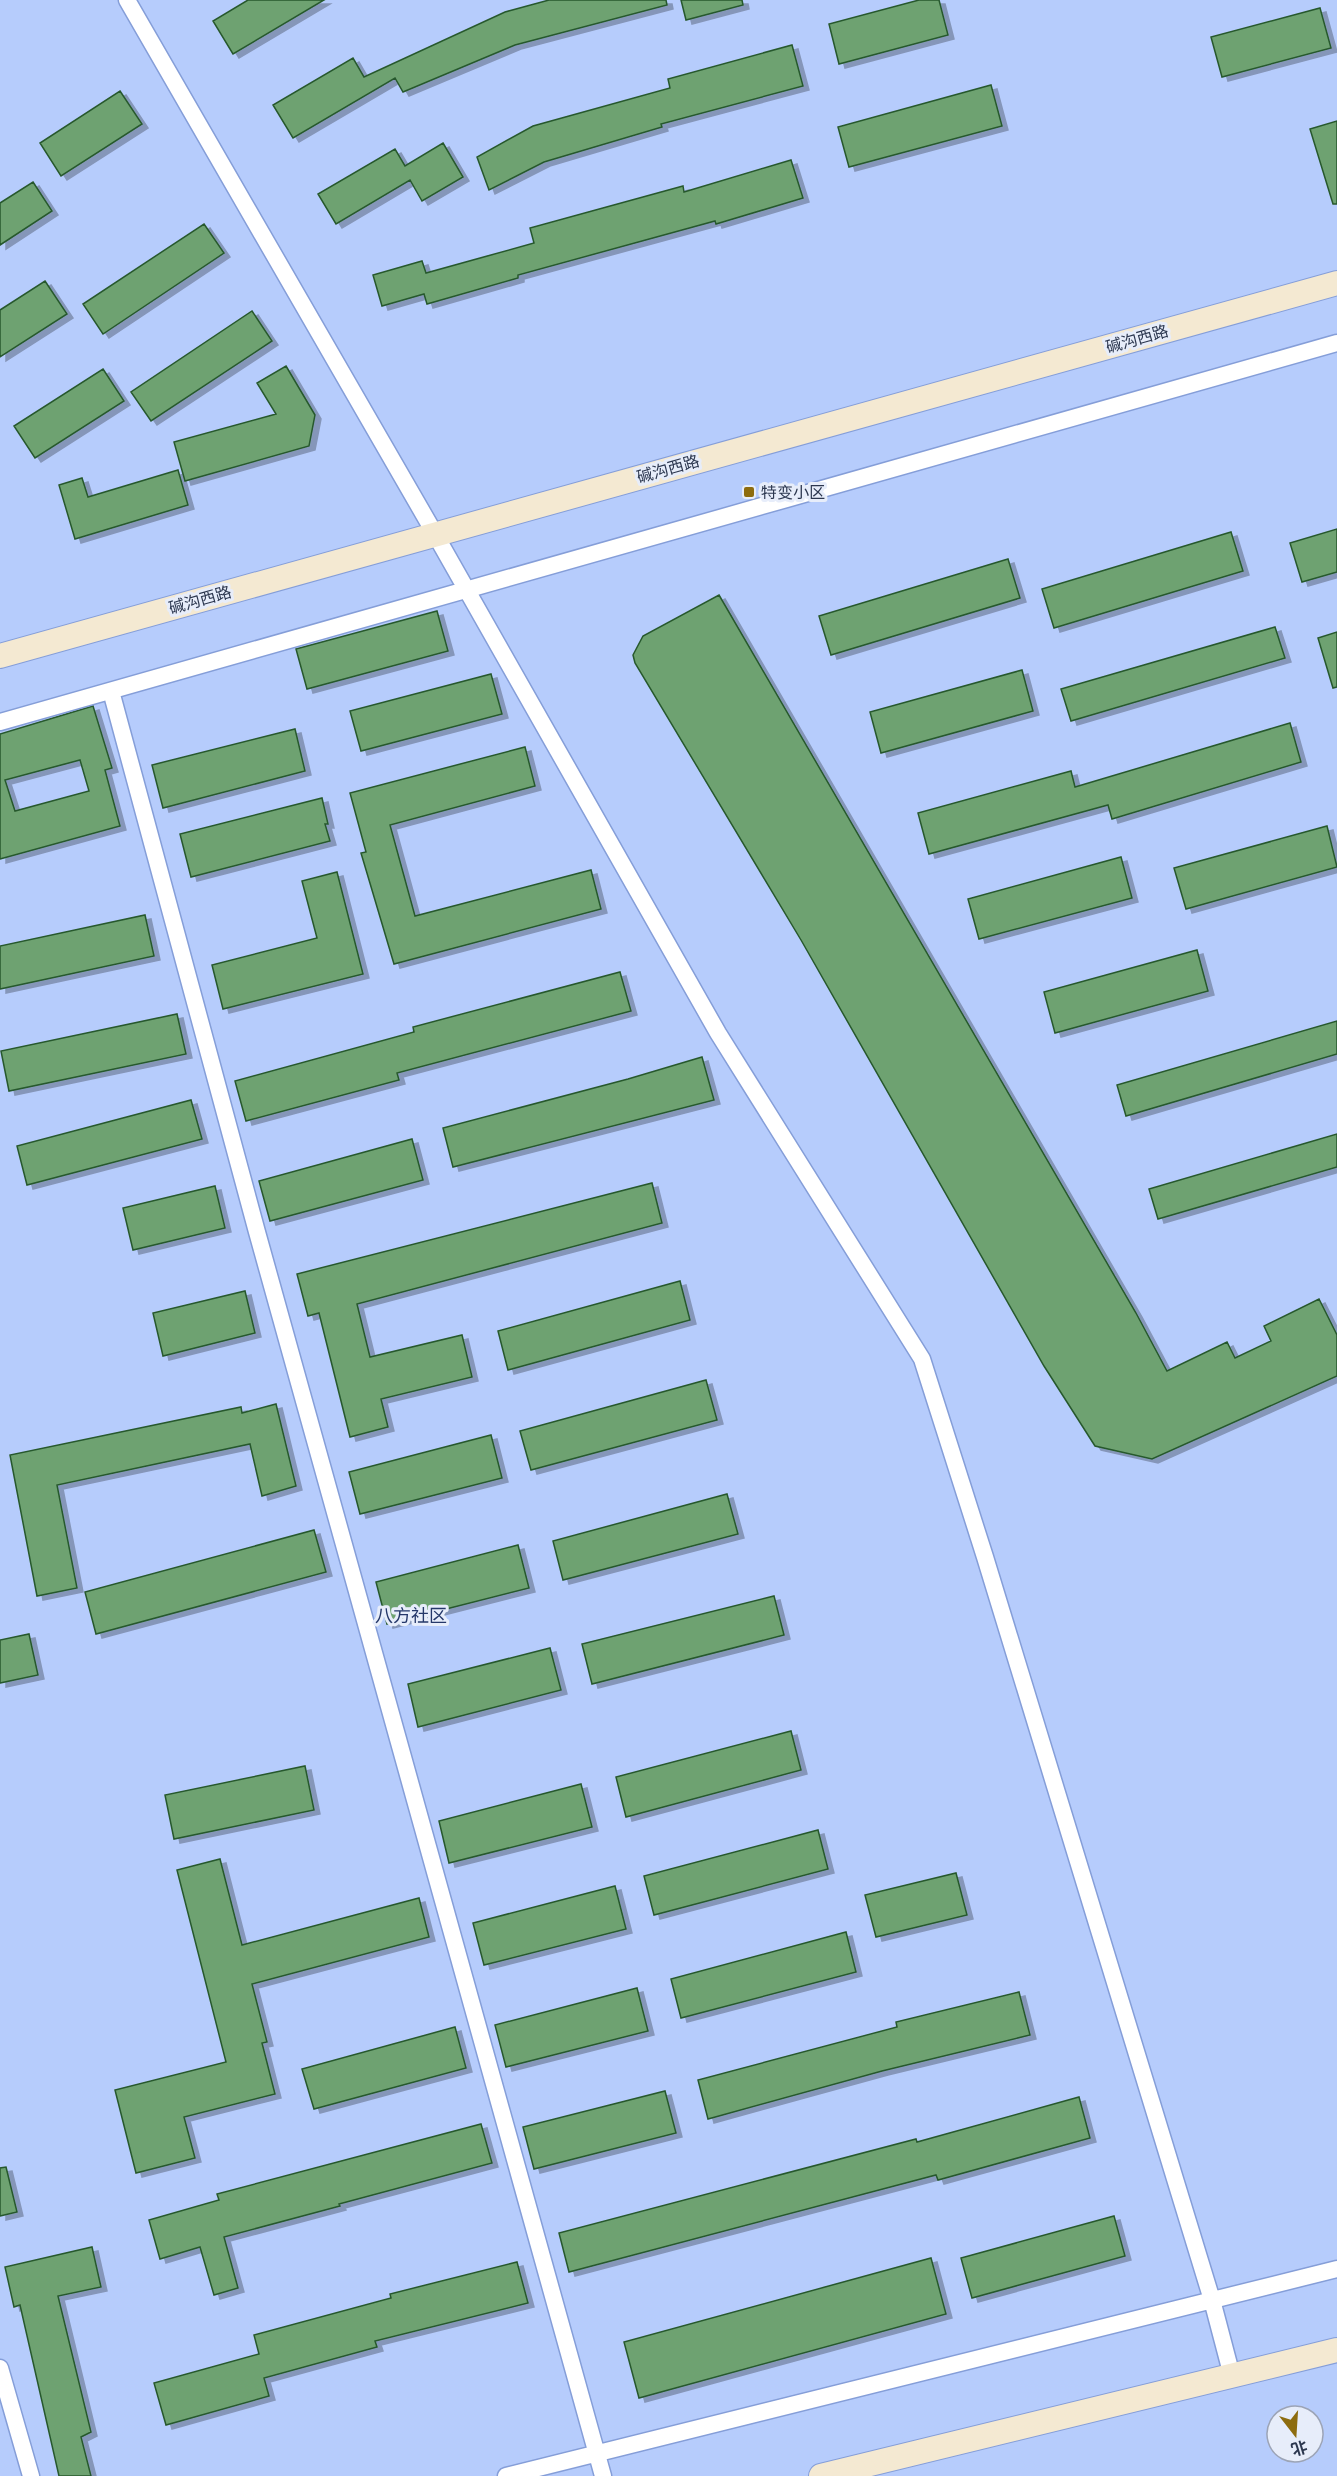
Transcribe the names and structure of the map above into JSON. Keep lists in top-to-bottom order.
{
  "streets": {
    "street": ["碱沟西路"]
  },
  "districts": ["八方社区"],
  "places": {
    "transit": ["特变小区"]
  },
  "north": "bottom"
}
